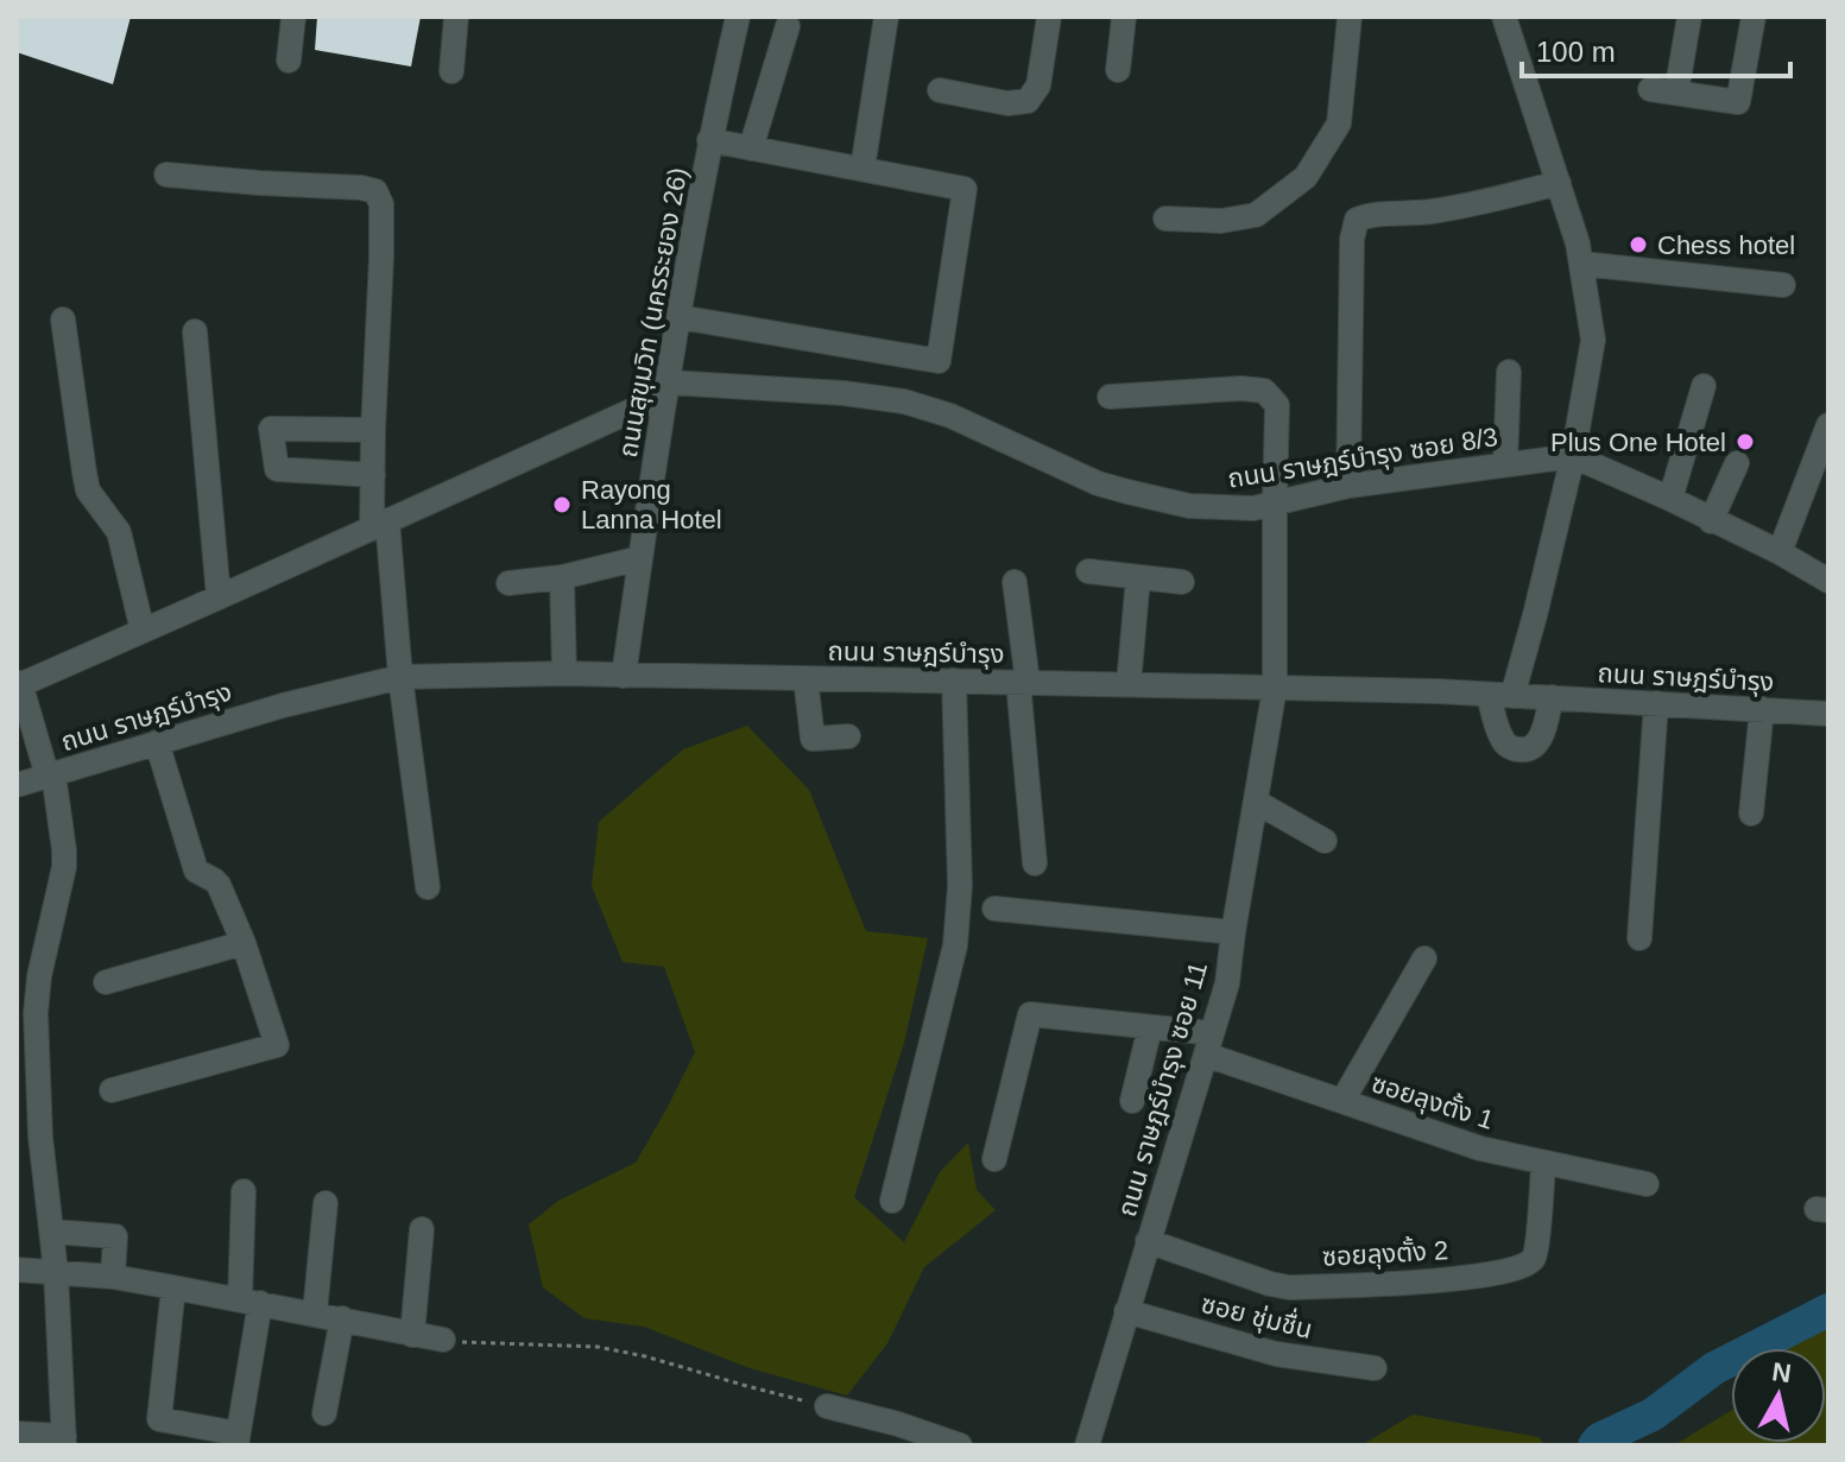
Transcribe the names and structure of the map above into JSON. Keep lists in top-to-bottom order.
{
  "streets": {
    "street": [
      "ถนนสุขุมวิท (นครระยอง 26)",
      "ถนน ราษฎร์บำรุง ซอย 8/3",
      "ถนน ราษฎร์บำรุง",
      "ถนน ราษฎร์บำรุง ซอย 11",
      "ซอยลุงตั้ง 1",
      "ซอยลุงตั้ง 2",
      "ซอย ชุ่มชื่น"
    ]
  },
  "crossings": [
    ["ถนนสุขุมวิท (นครระยอง 26)", "ถนน ราษฎร์บำรุง ซอย 8/3"],
    ["ถนนสุขุมวิท (นครระยอง 26)", "ถนน ราษฎร์บำรุง"],
    ["ถนน ราษฎร์บำรุง ซอย 8/3", "ถนน ราษฎร์บำรุง ซอย 11"],
    ["ถนน ราษฎร์บำรุง", "ถนน ราษฎร์บำรุง ซอย 11"],
    ["ถนน ราษฎร์บำรุง ซอย 11", "ซอยลุงตั้ง 1"],
    ["ถนน ราษฎร์บำรุง ซอย 11", "ซอยลุงตั้ง 2"],
    ["ถนน ราษฎร์บำรุง ซอย 11", "ซอย ชุ่มชื่น"],
    ["ซอยลุงตั้ง 1", "ซอยลุงตั้ง 2"]
  ],
  "places": ["Chess hotel", "Plus One Hotel", "Rayong Lanna Hotel"],
  "scale_bar": "100 m",
  "north": "top"
}
